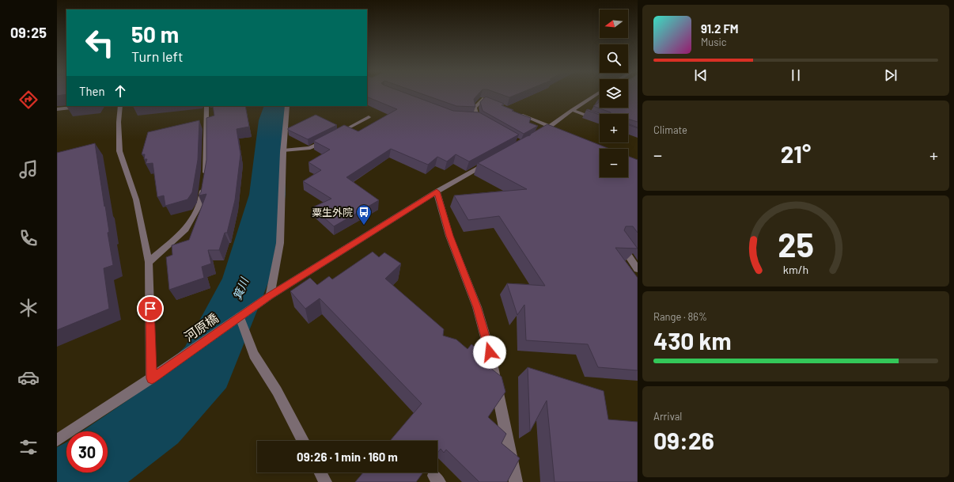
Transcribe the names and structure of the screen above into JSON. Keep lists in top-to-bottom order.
{
  "streets": {
    "street": ["河原橋"]
  },
  "water": ["箕川"],
  "places": {
    "bus stop": ["粟生外院"]
  },
  "north": "left",
  "page": {
    "tabs": "09:25",
    "map_buttons": ["+", "−"],
    "turn": ["50 m", "Turn left"],
    "song": ["91.2 FM", "Music"],
    "then": "Then",
    "tile": [
      "Climate",
      ["Range · 86%", "430 km"],
      ["Arrival", "09:26"]
    ],
    "heat": ["−", "21°", "+"],
    "limit": "30",
    "trip": "09:26 · 1 min · 160 m",
    "gauge": ["25", "km/h"]
  }
}
